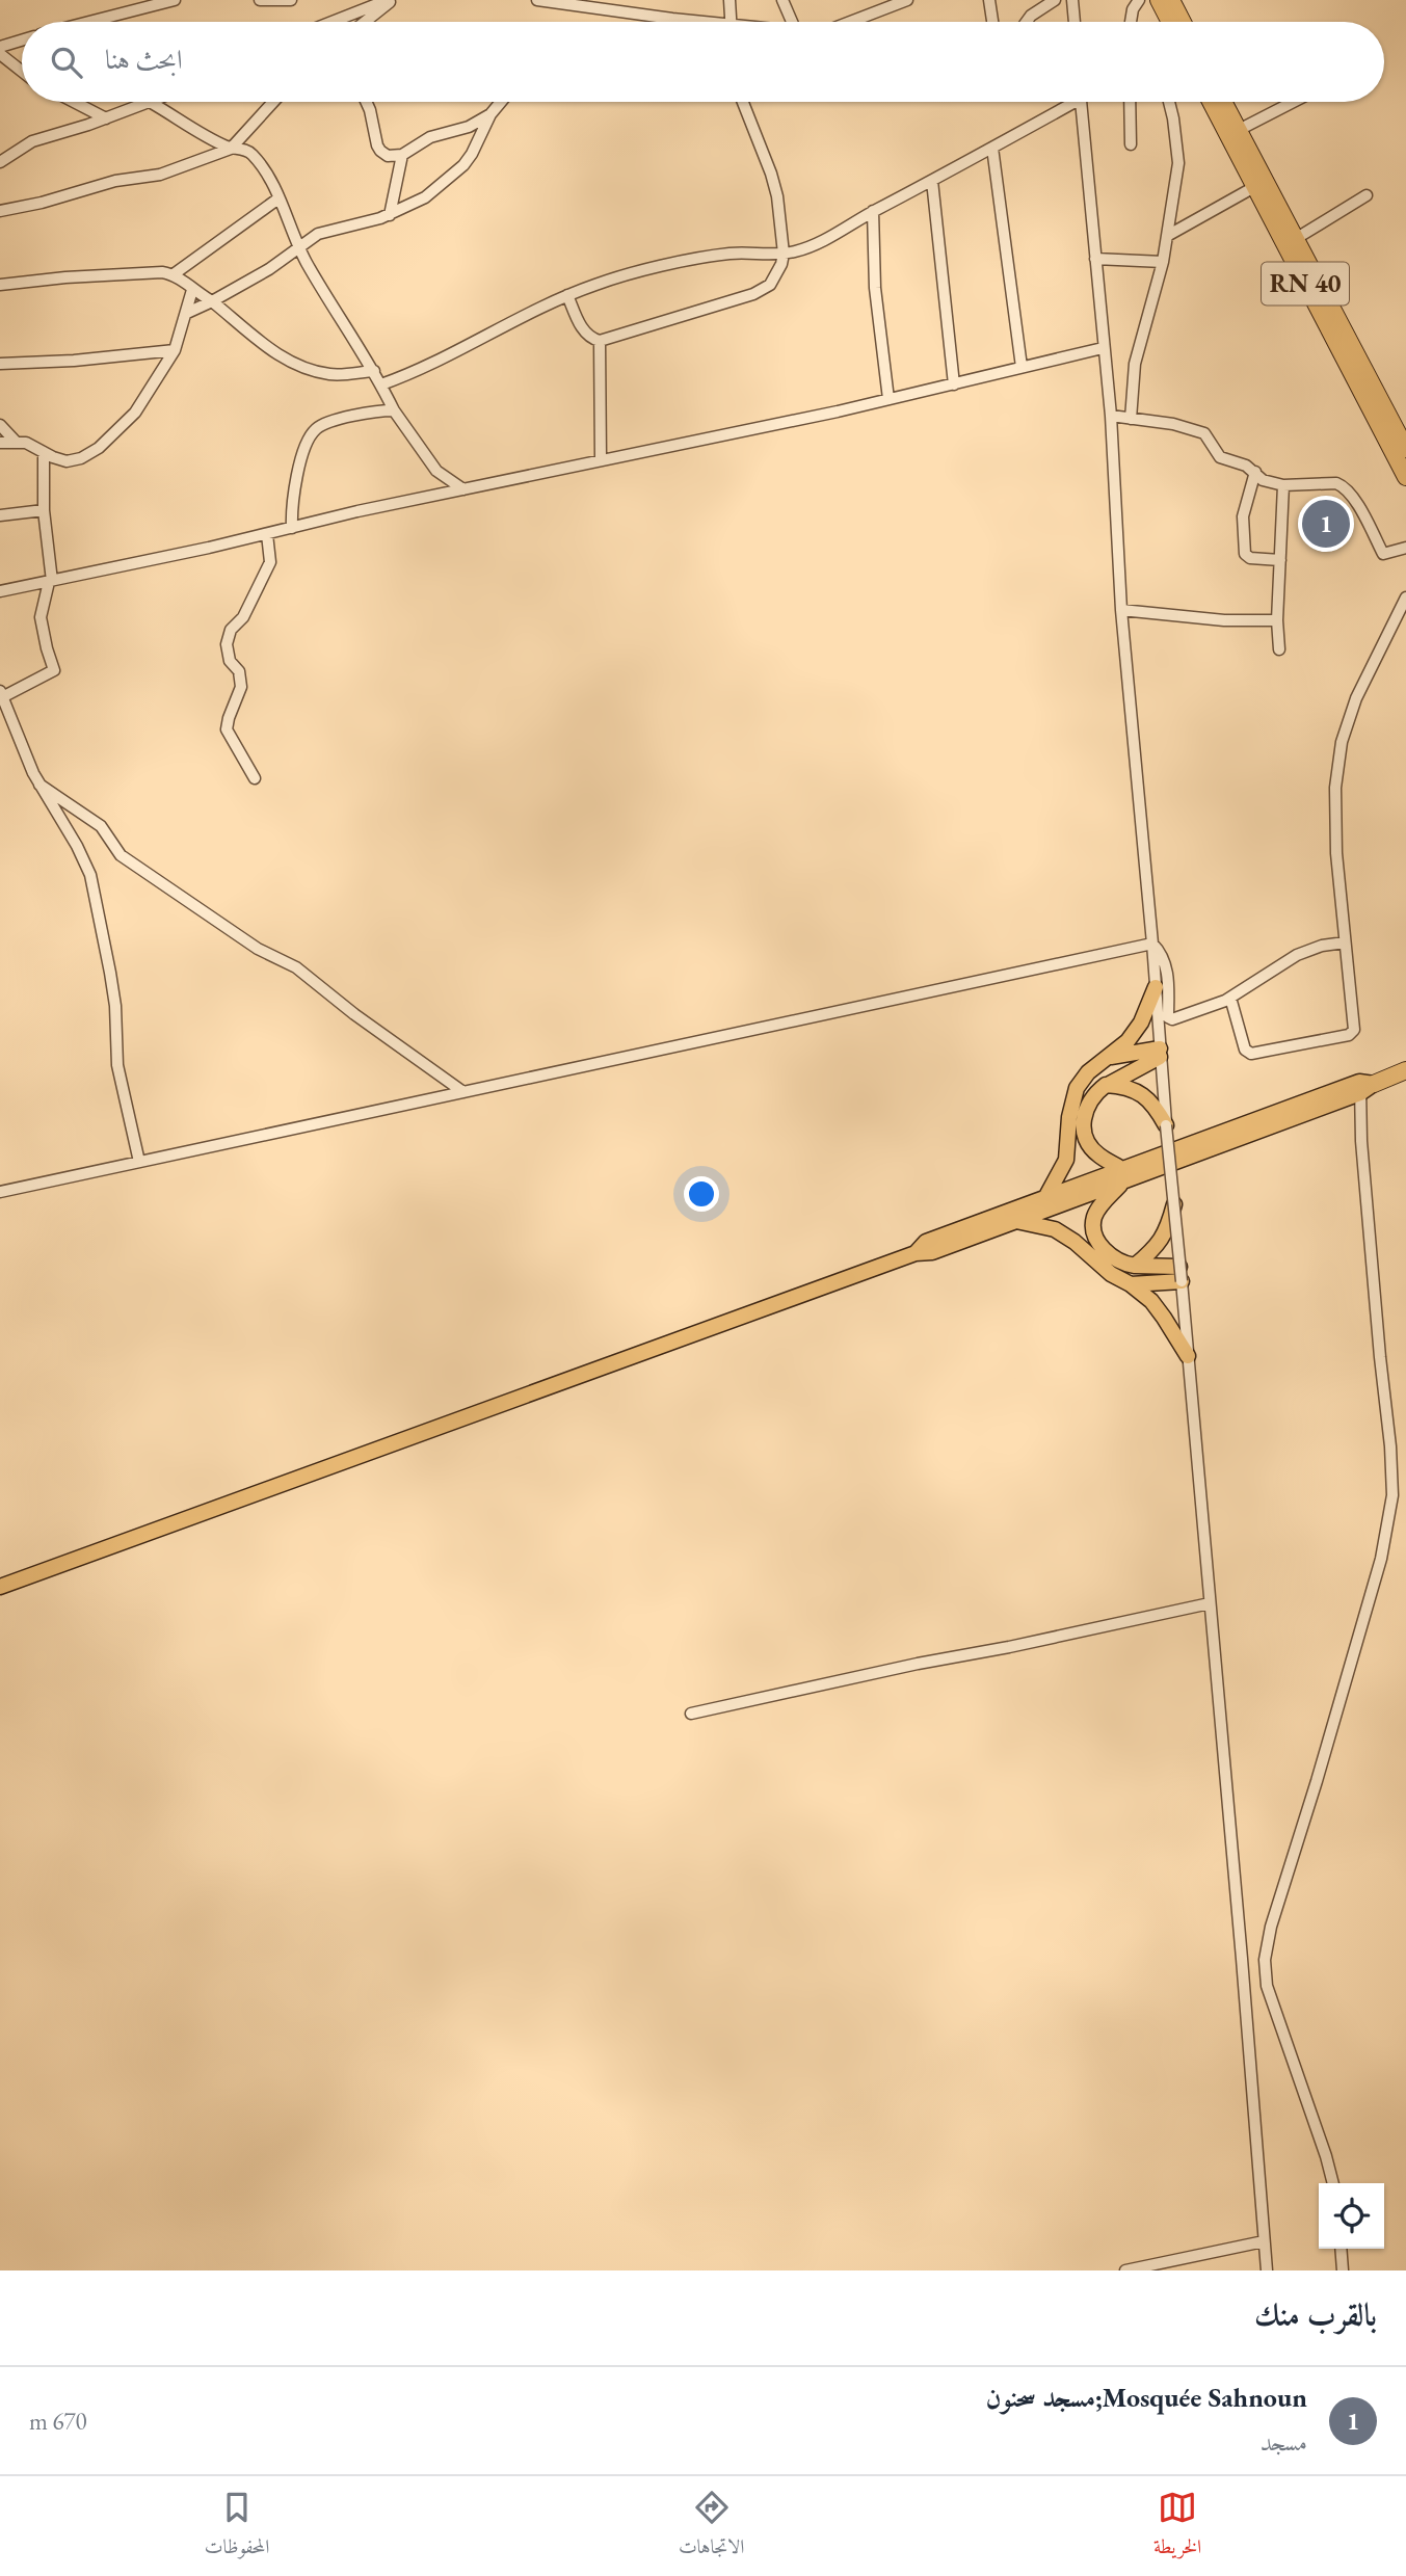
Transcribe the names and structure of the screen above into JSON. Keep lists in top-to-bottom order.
{
  "streets": {
    "highway": ["RN 40"]
  },
  "page": {
    "search": "ابحث هنا",
    "pins": "1",
    "heading": "بالقرب منك",
    "list": [
      {
        "mark": "1",
        "name": "Mosquée Sahnoun;مسجد سحنون",
        "note": "مسجد",
        "value": "670 m"
      }
    ],
    "nav": ["الخريطة", "الاتجاهات", "المحفوظات"]
  }
}
